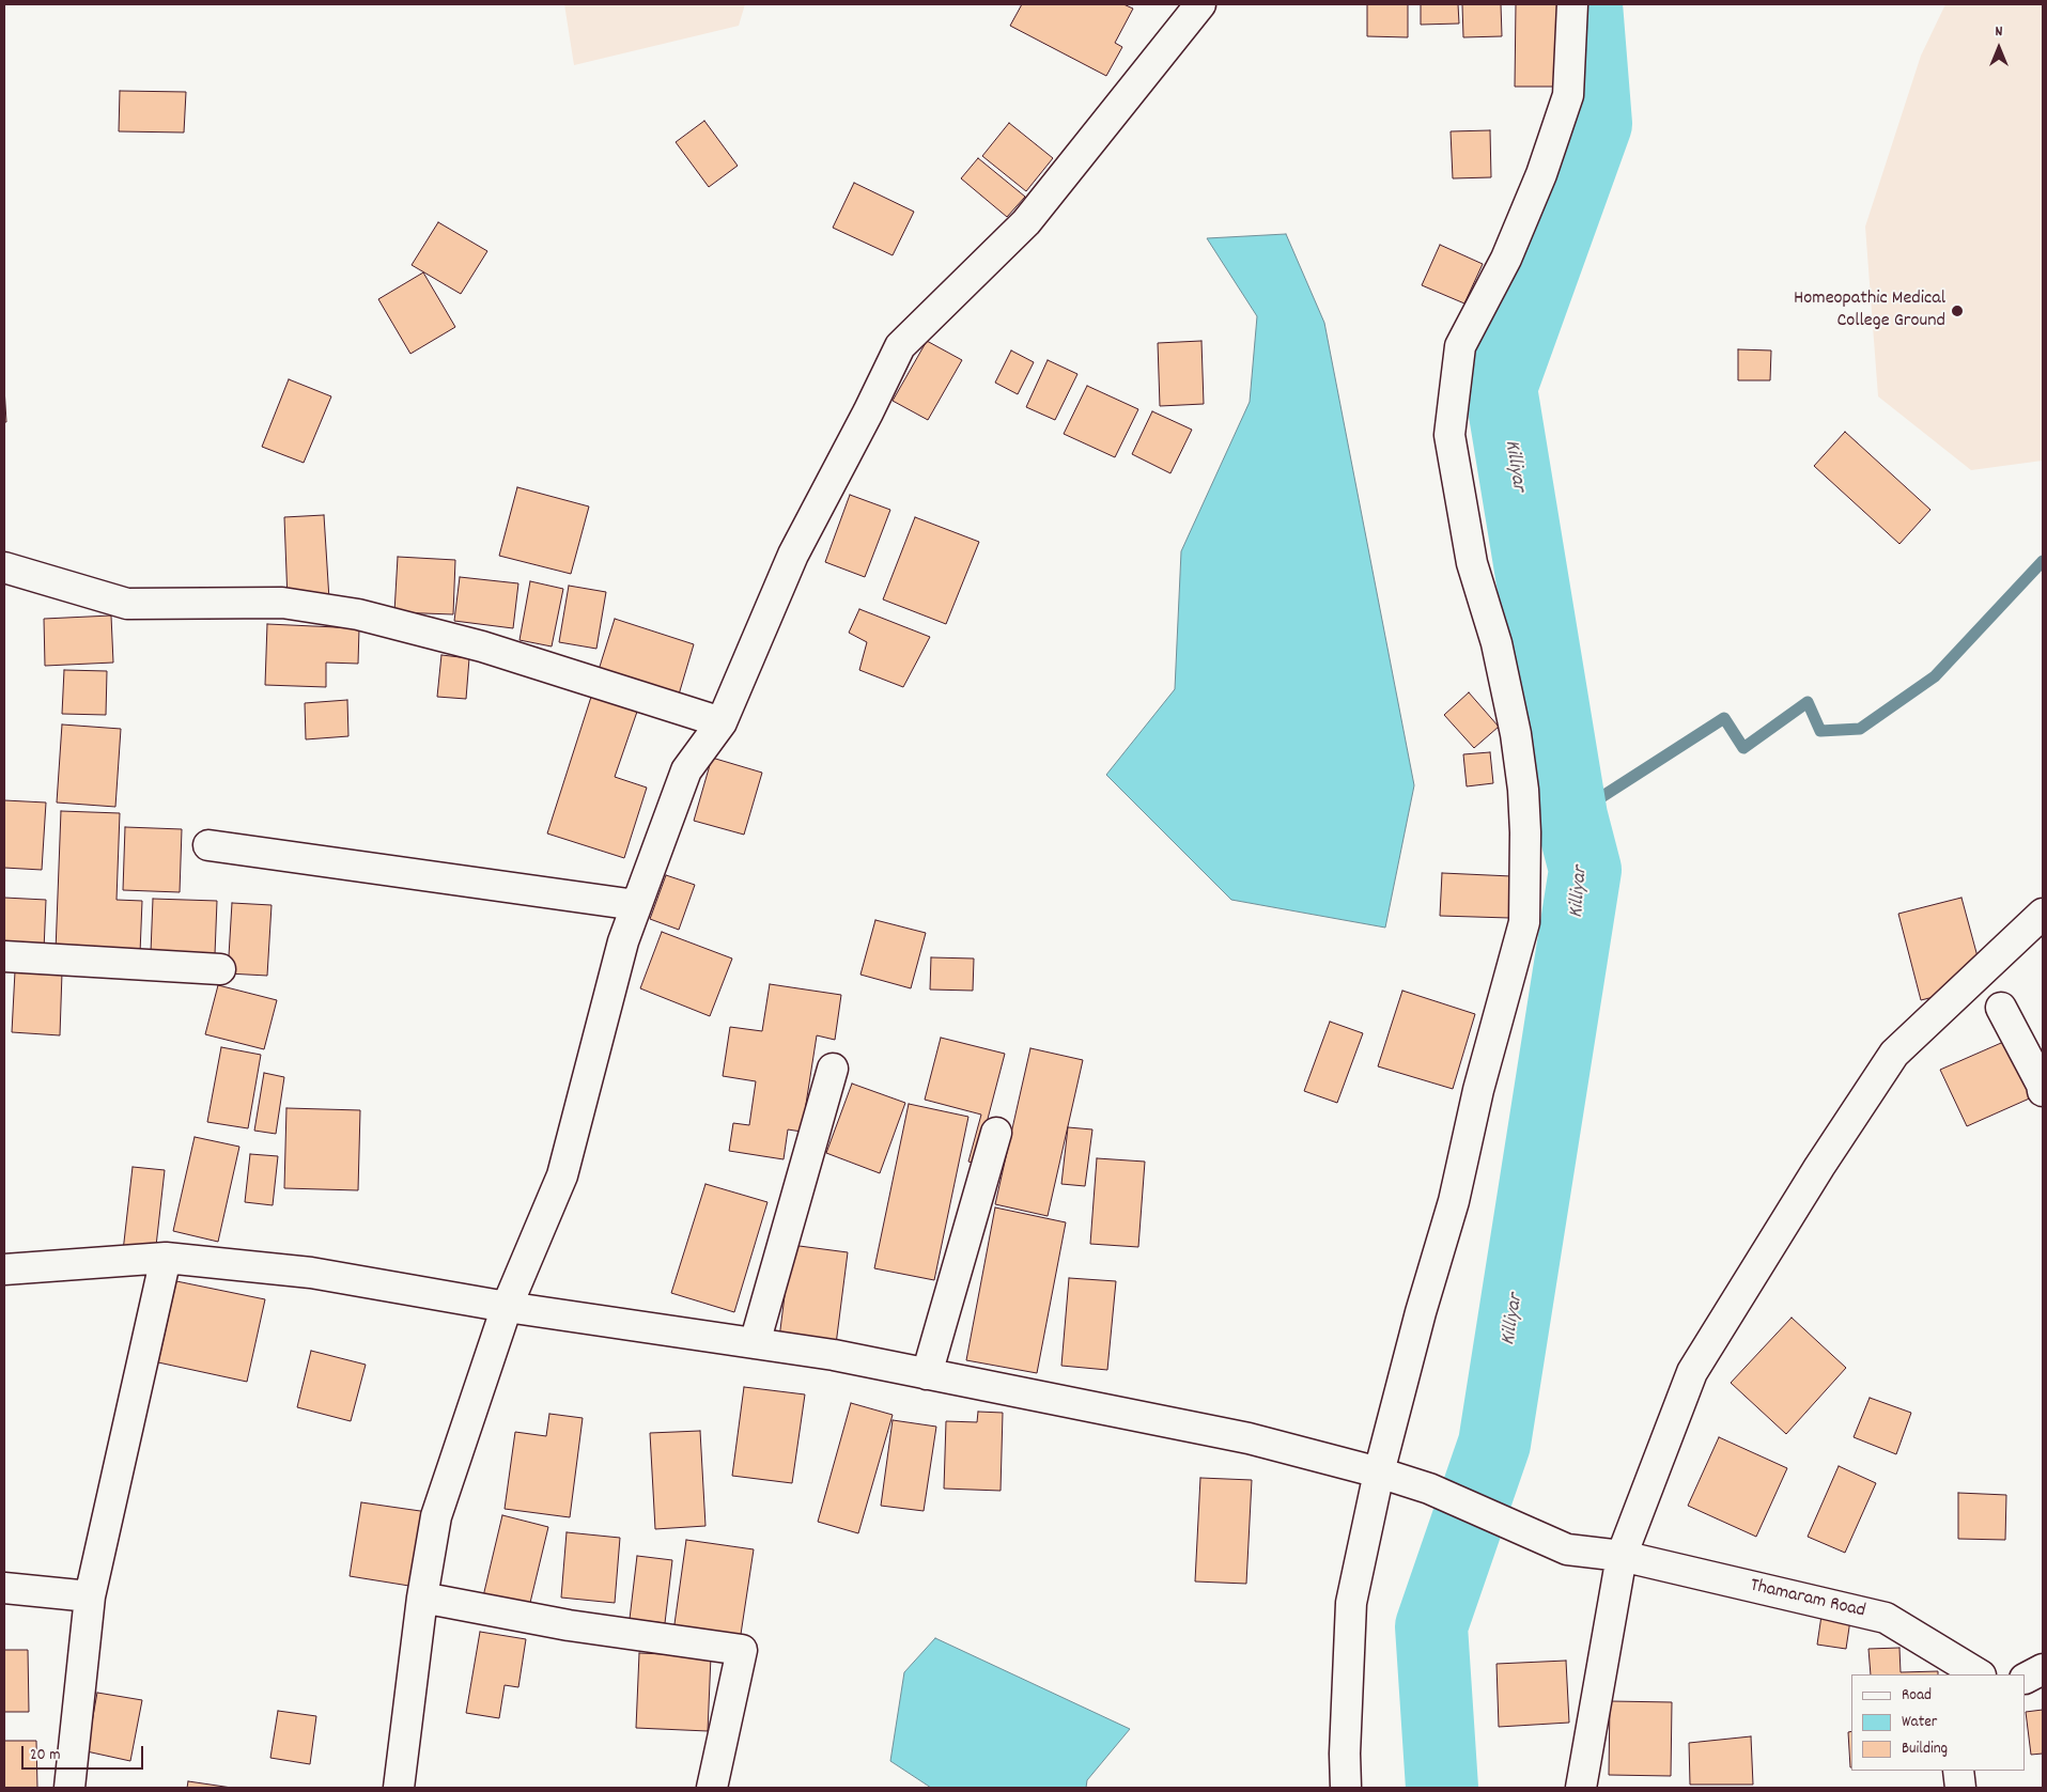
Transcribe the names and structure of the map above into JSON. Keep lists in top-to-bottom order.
{
  "streets": {
    "street": ["Thamaram Road"]
  },
  "water": ["Killiyar"],
  "places": ["Homeopathic Medical College Ground"],
  "legend": ["Road", "Water", "Building"],
  "scale_bar": "20 m",
  "north": "top"
}
